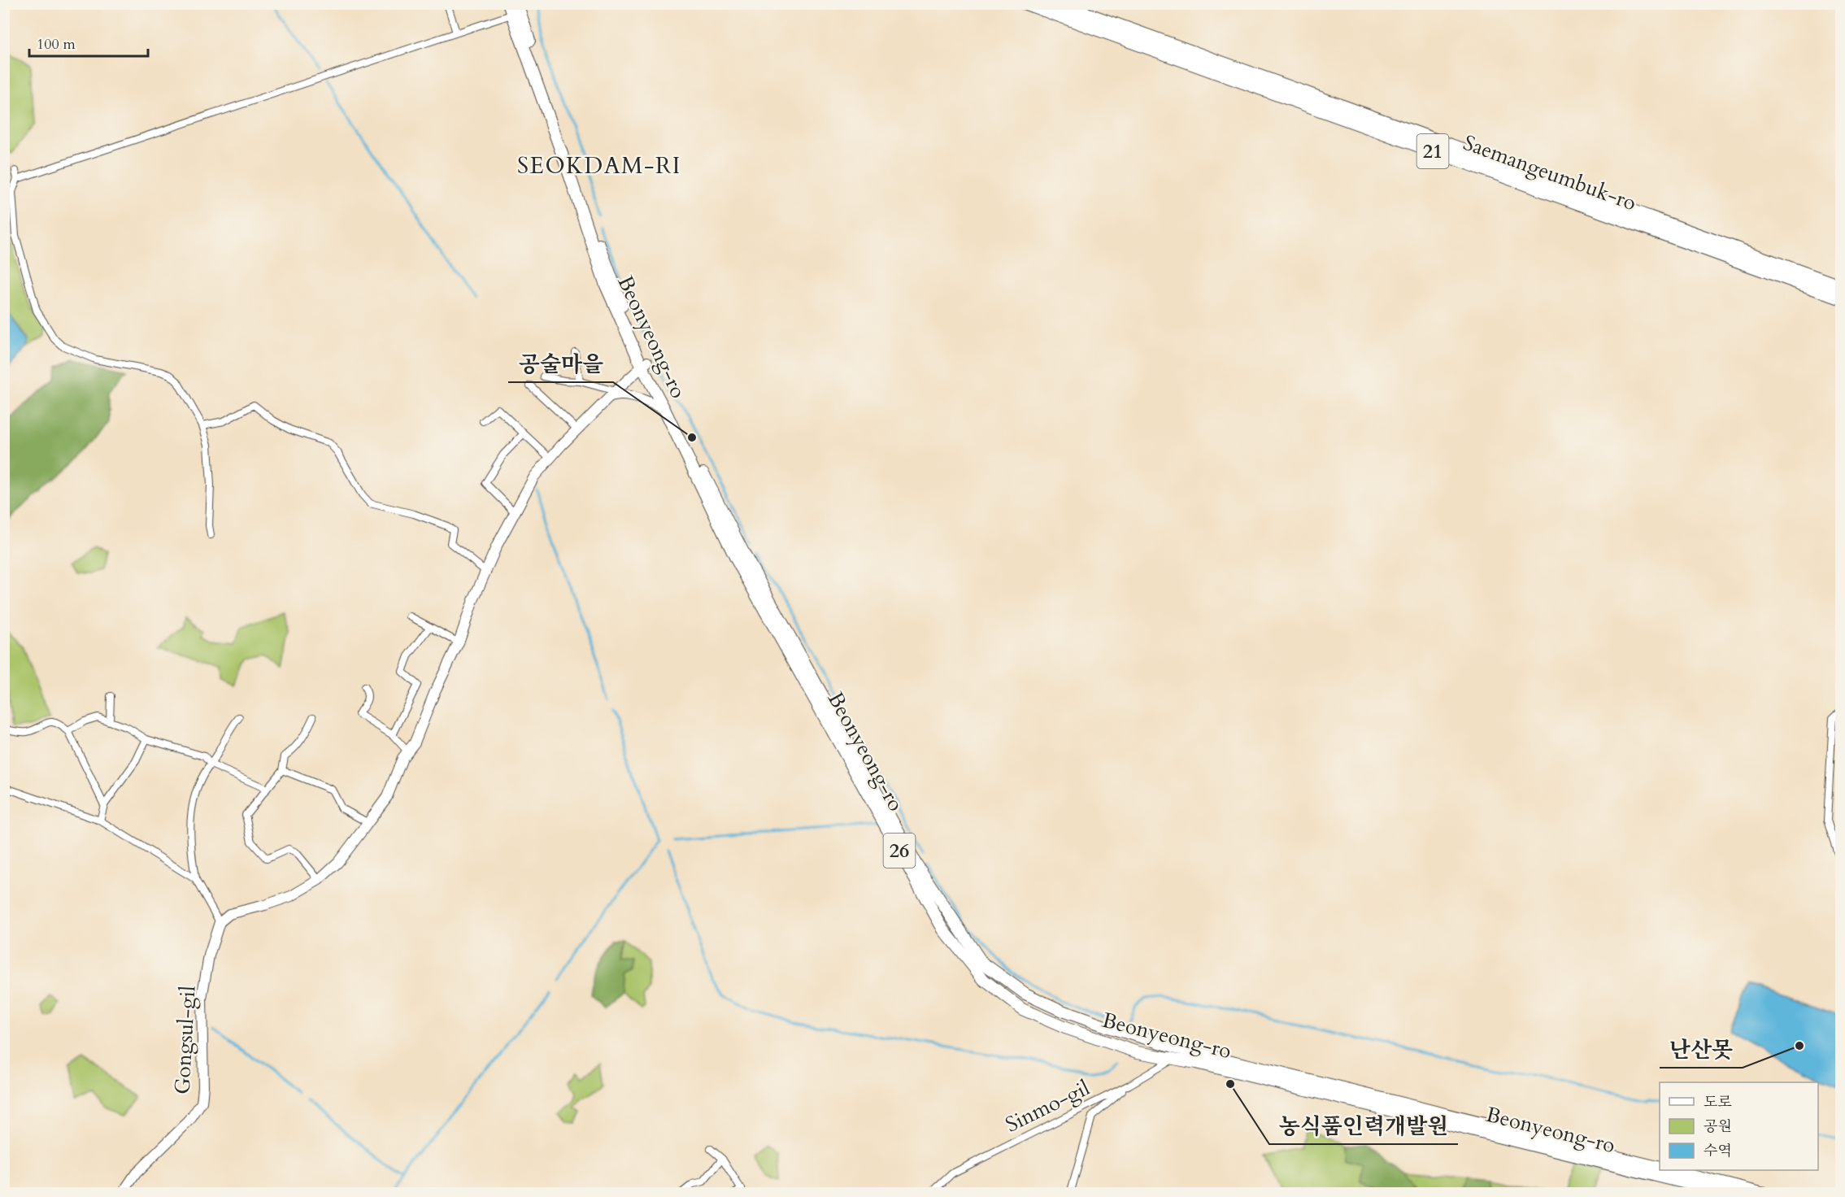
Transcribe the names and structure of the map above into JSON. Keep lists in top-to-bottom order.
{
  "streets": {
    "highway": ["21", "Saemangeumbuk-ro"],
    "main road": ["Beonyeong-ro", "26"],
    "street": ["Gongsul-gil", "Sinmo-gil"]
  },
  "crossings": [
    ["Beonyeong-ro", "Sinmo-gil"]
  ],
  "districts": ["SEOKDAM-RI"],
  "places": ["공술마을", "난산못", "농식품인력개발원"],
  "legend": ["도로", "공원", "수역"],
  "scale_bar": "100 m"
}
